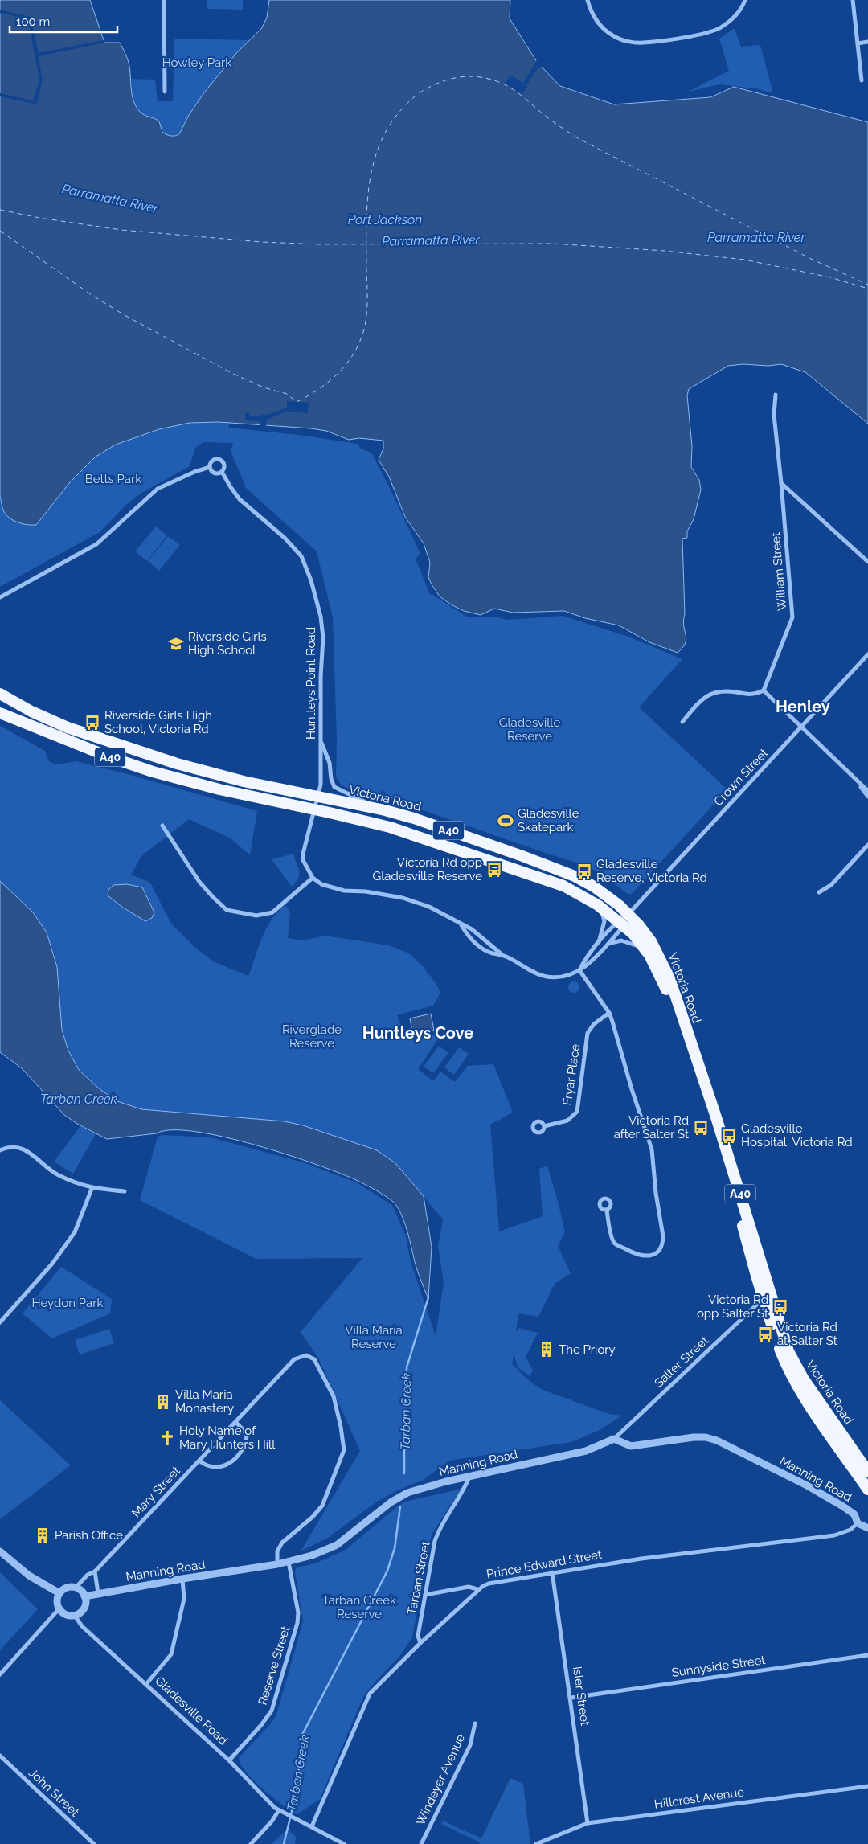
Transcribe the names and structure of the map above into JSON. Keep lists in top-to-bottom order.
{
  "streets": {
    "highway": ["A40", "Victoria Road"],
    "street": [
      "William Street",
      "Huntleys Point Road",
      "Crown Street",
      "Fryar Place",
      "Salter Street",
      "Manning Road",
      "Mary Street",
      "Prince Edward Street",
      "Tarban Street",
      "Reserve Street",
      "Sunnyside Street",
      "Isler Street",
      "Gladesville Road",
      "Windeyer Avenue",
      "John Street",
      "Hillcrest Avenue"
    ]
  },
  "crossings": [
    ["Huntleys Point Road", "Victoria Road"],
    ["Crown Street", "Victoria Road"],
    ["Victoria Road", "Salter Street"],
    ["Salter Street", "Manning Road"],
    ["Manning Road", "Mary Street"],
    ["Manning Road", "Prince Edward Street"],
    ["Manning Road", "Tarban Street"],
    ["Manning Road", "Reserve Street"],
    ["Manning Road", "Gladesville Road"],
    ["Mary Street", "Gladesville Road"],
    ["Prince Edward Street", "Tarban Street"],
    ["Prince Edward Street", "Isler Street"],
    ["Prince Edward Street", "Gladesville Road"],
    ["Reserve Street", "Gladesville Road"],
    ["Sunnyside Street", "Isler Street"],
    ["Isler Street", "Hillcrest Avenue"]
  ],
  "districts": ["Henley", "Huntleys Cove"],
  "water": ["Parramatta River", "Port Jackson", "Tarban Creek"],
  "parks": [
    "Howley Park",
    "Betts Park",
    "Gladesville Reserve",
    "Riverglade Reserve",
    "Heydon Park",
    "Villa Maria Reserve",
    "Tarban Creek Reserve"
  ],
  "places": {
    "school or university": ["Riverside Girls High School"],
    "bus stop": [
      "Riverside Girls High School, Victoria Rd",
      "Victoria Rd opp Gladesville Reserve",
      "Gladesville Reserve, Victoria Rd",
      "Victoria Rd after Salter St",
      "Gladesville Hospital, Victoria Rd",
      "Victoria Rd opp Salter St",
      "Victoria Rd at Salter St"
    ],
    "sports": ["Gladesville Skatepark"],
    "building": ["The Priory", "Villa Maria Monastery", "Parish Office"],
    "church": ["Holy Name of Mary Hunters Hill"]
  },
  "scale_bar": "100 m"
}
